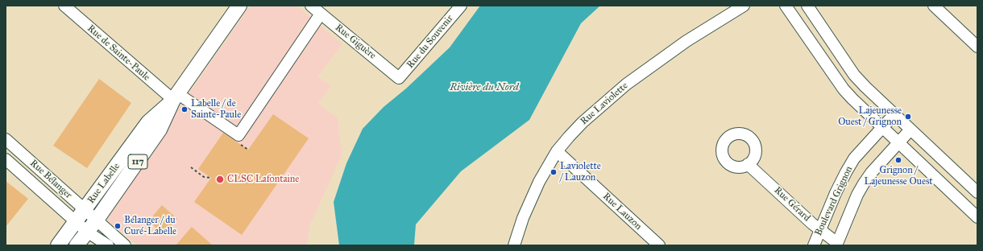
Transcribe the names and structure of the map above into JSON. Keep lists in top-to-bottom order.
{
  "streets": {
    "main road": ["117", "Rue Labelle"],
    "street": [
      "Rue Giguère",
      "Rue du Souvenir",
      "Rue de Sainte-Paule",
      "Rue Laviolette",
      "Rue Bélanger",
      "Boulevard Grignon",
      "Rue Gérard",
      "Rue Lauzon"
    ]
  },
  "crossings": [
    ["Rue Giguère", "Rue du Souvenir"],
    ["Rue Giguère", "Rue de Sainte-Paule"],
    ["Rue de Sainte-Paule", "Rue Labelle"],
    ["Rue Laviolette", "Rue Lauzon"],
    ["117", "Rue Bélanger"],
    ["117", "Rue Labelle"],
    ["Rue Bélanger", "Rue Labelle"],
    ["Boulevard Grignon", "Rue Gérard"]
  ],
  "water": ["Rivière du Nord"],
  "places": [
    "Labelle / de Sainte-Paule",
    "Lajeunesse Ouest / Grignon",
    "Grignon / Lajeunesse Ouest",
    "Laviolette / Lauzon",
    "CLSC Lafontaine",
    "Bélanger / du Curé-Labelle"
  ]
}
